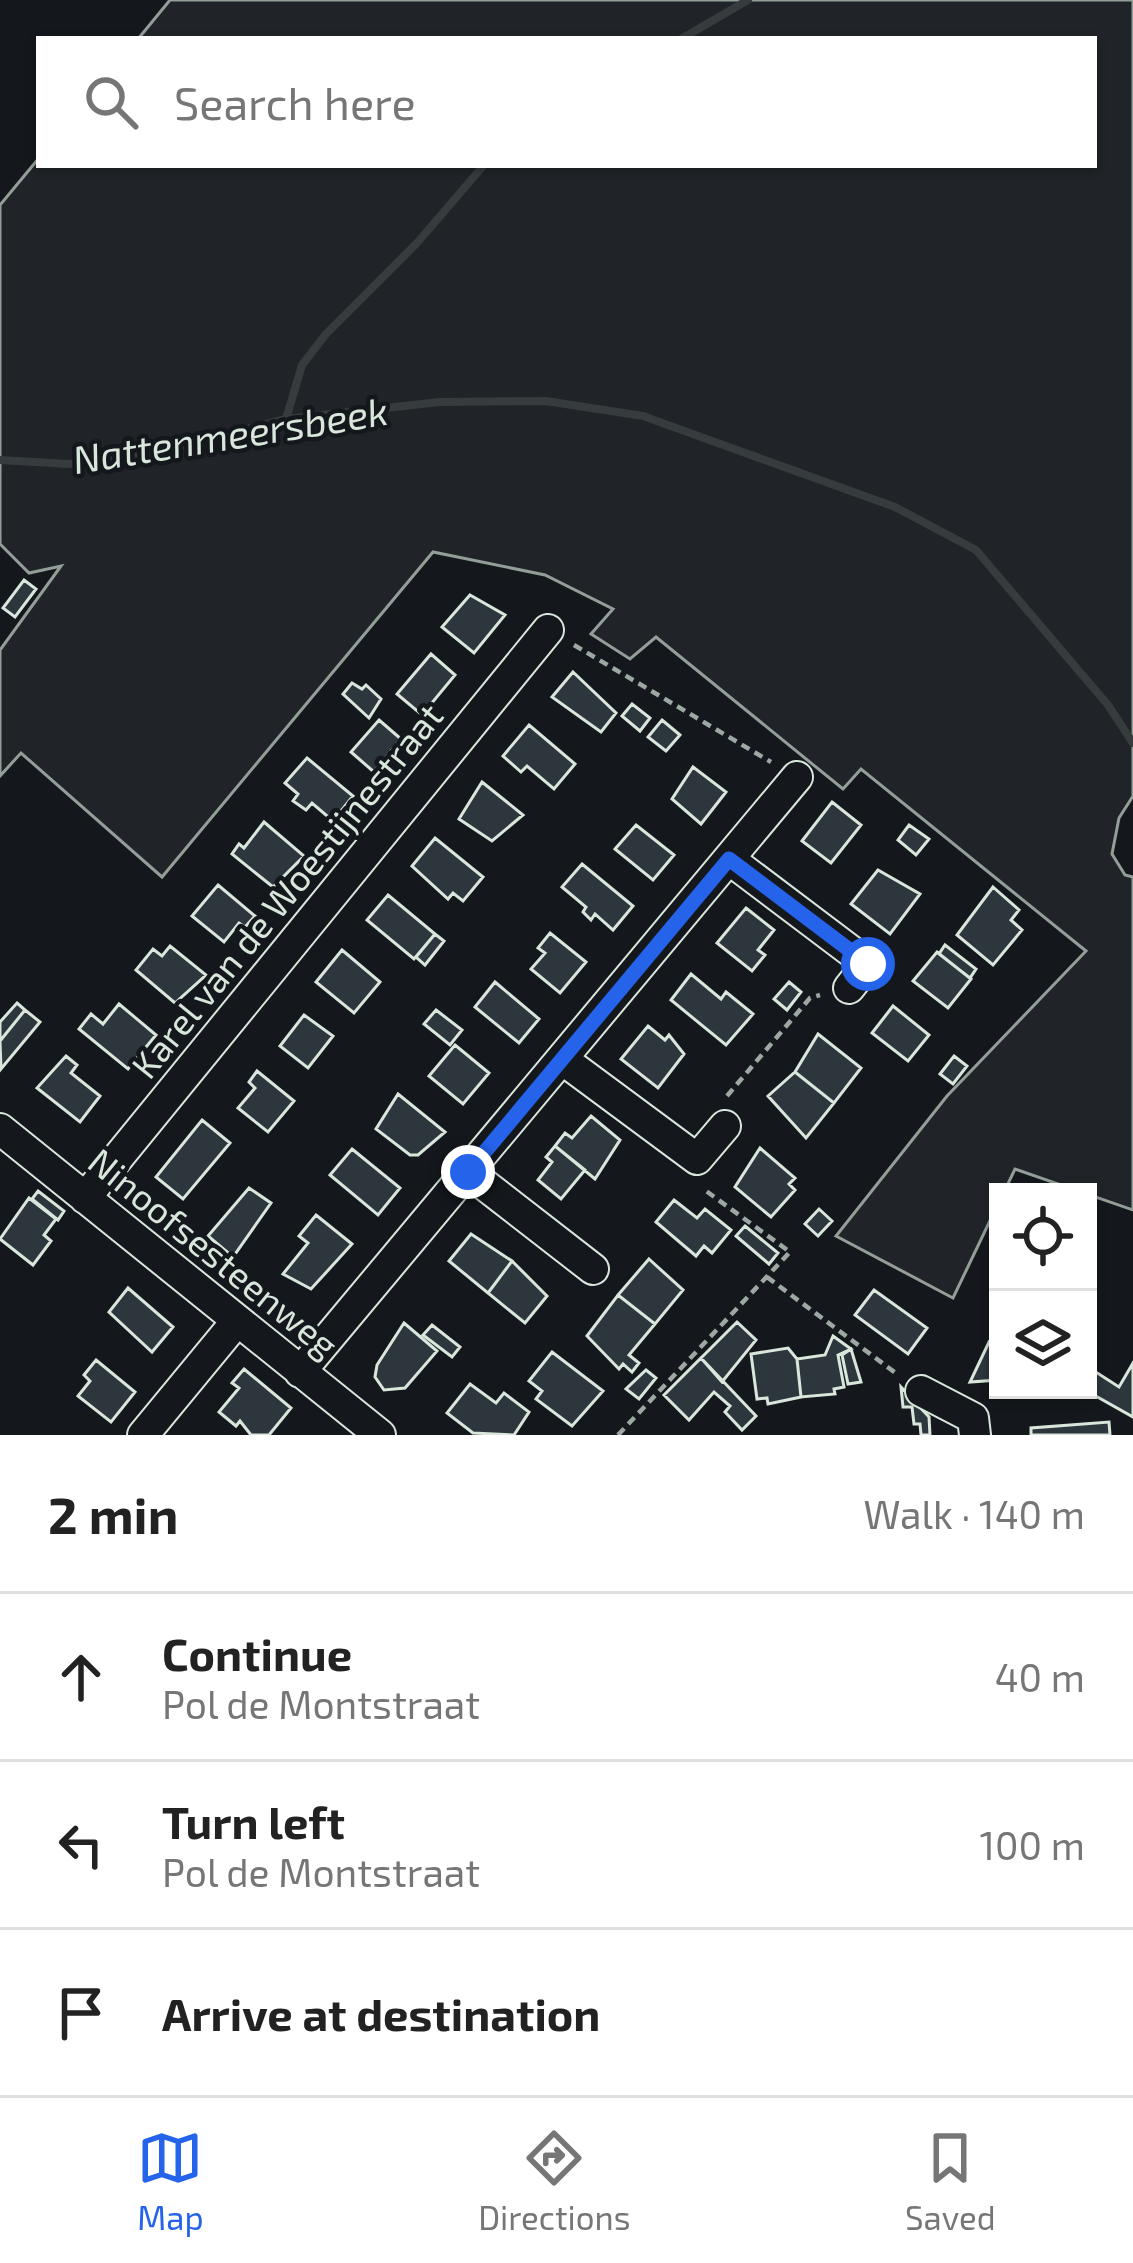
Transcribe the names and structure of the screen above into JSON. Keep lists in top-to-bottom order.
{
  "streets": {
    "street": ["Karel van de Woestijnestraat", "Ninoofsesteenweg"]
  },
  "crossings": [
    ["Karel van de Woestijnestraat", "Ninoofsesteenweg"]
  ],
  "water": ["Nattenmeersbeek"],
  "page": {
    "search": "Search here",
    "heading": ["2 min", "Walk · 140 m"],
    "list": [
      ["Continue", "Pol de Montstraat", "40 m"],
      ["Turn left", "Pol de Montstraat", "100 m"],
      "Arrive at destination"
    ],
    "nav": ["Map", "Directions", "Saved"]
  }
}
